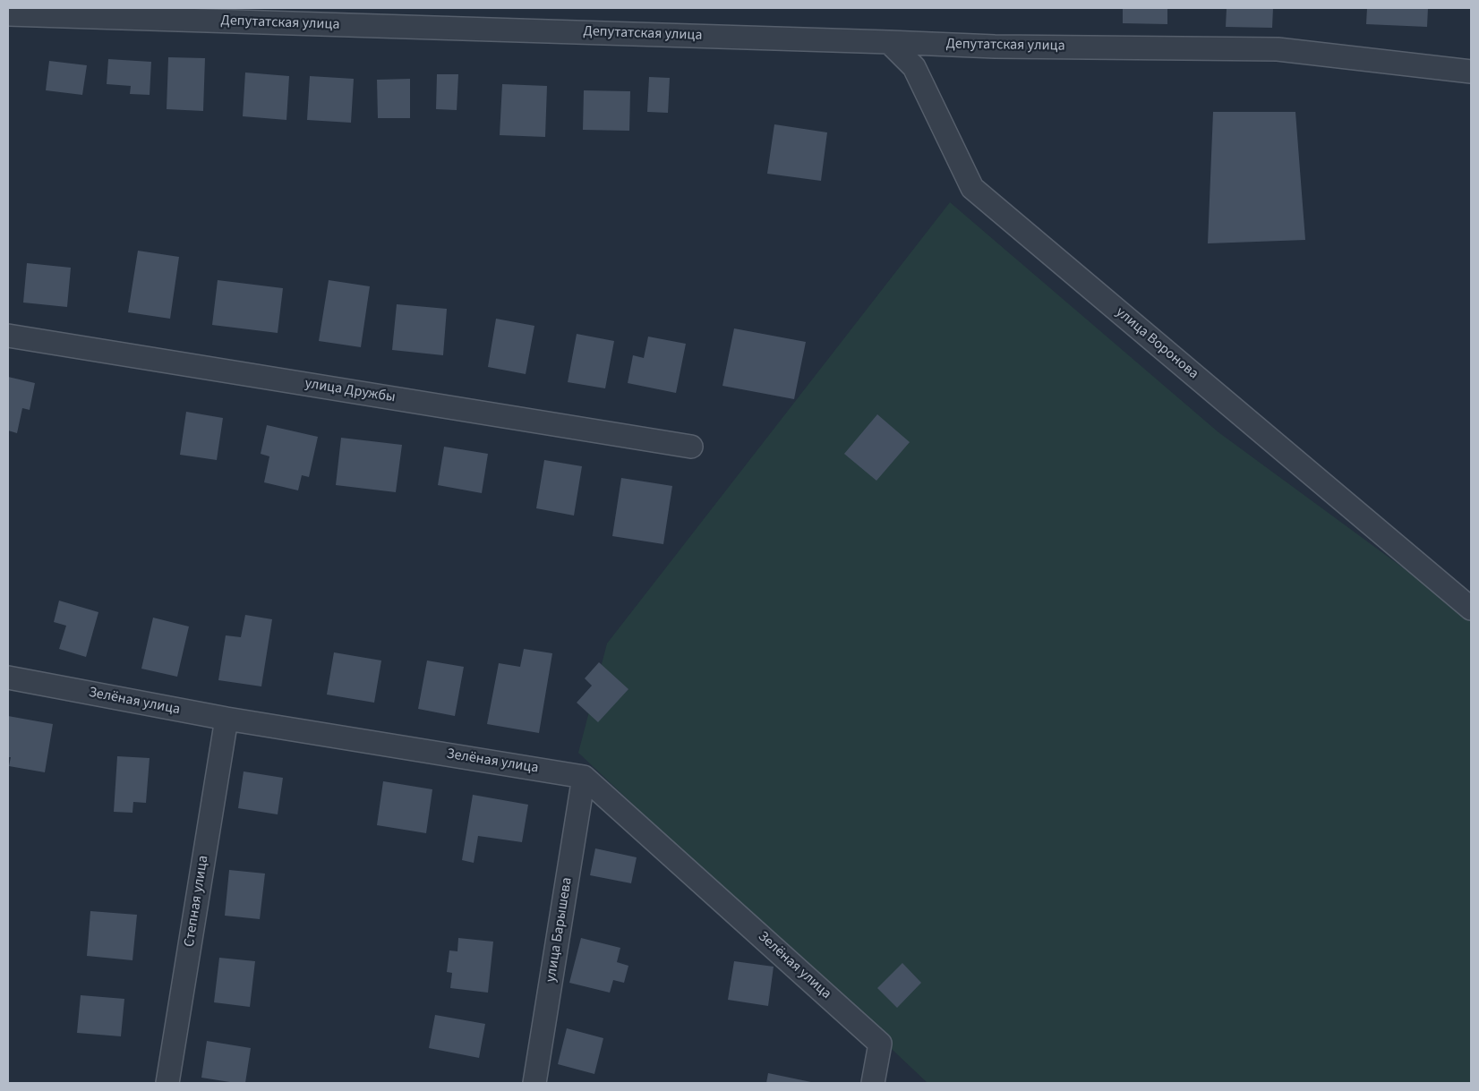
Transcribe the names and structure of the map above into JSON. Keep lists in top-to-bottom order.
{
  "streets": {
    "street": [
      "Депутатская улица",
      "улица Воронова",
      "улица Дружбы",
      "Зелёная улица",
      "Степная улица",
      "улица Барышева"
    ]
  },
  "crossings": [
    ["Депутатская улица", "улица Воронова"],
    ["Зелёная улица", "Степная улица"],
    ["Зелёная улица", "улица Барышева"]
  ]
}
